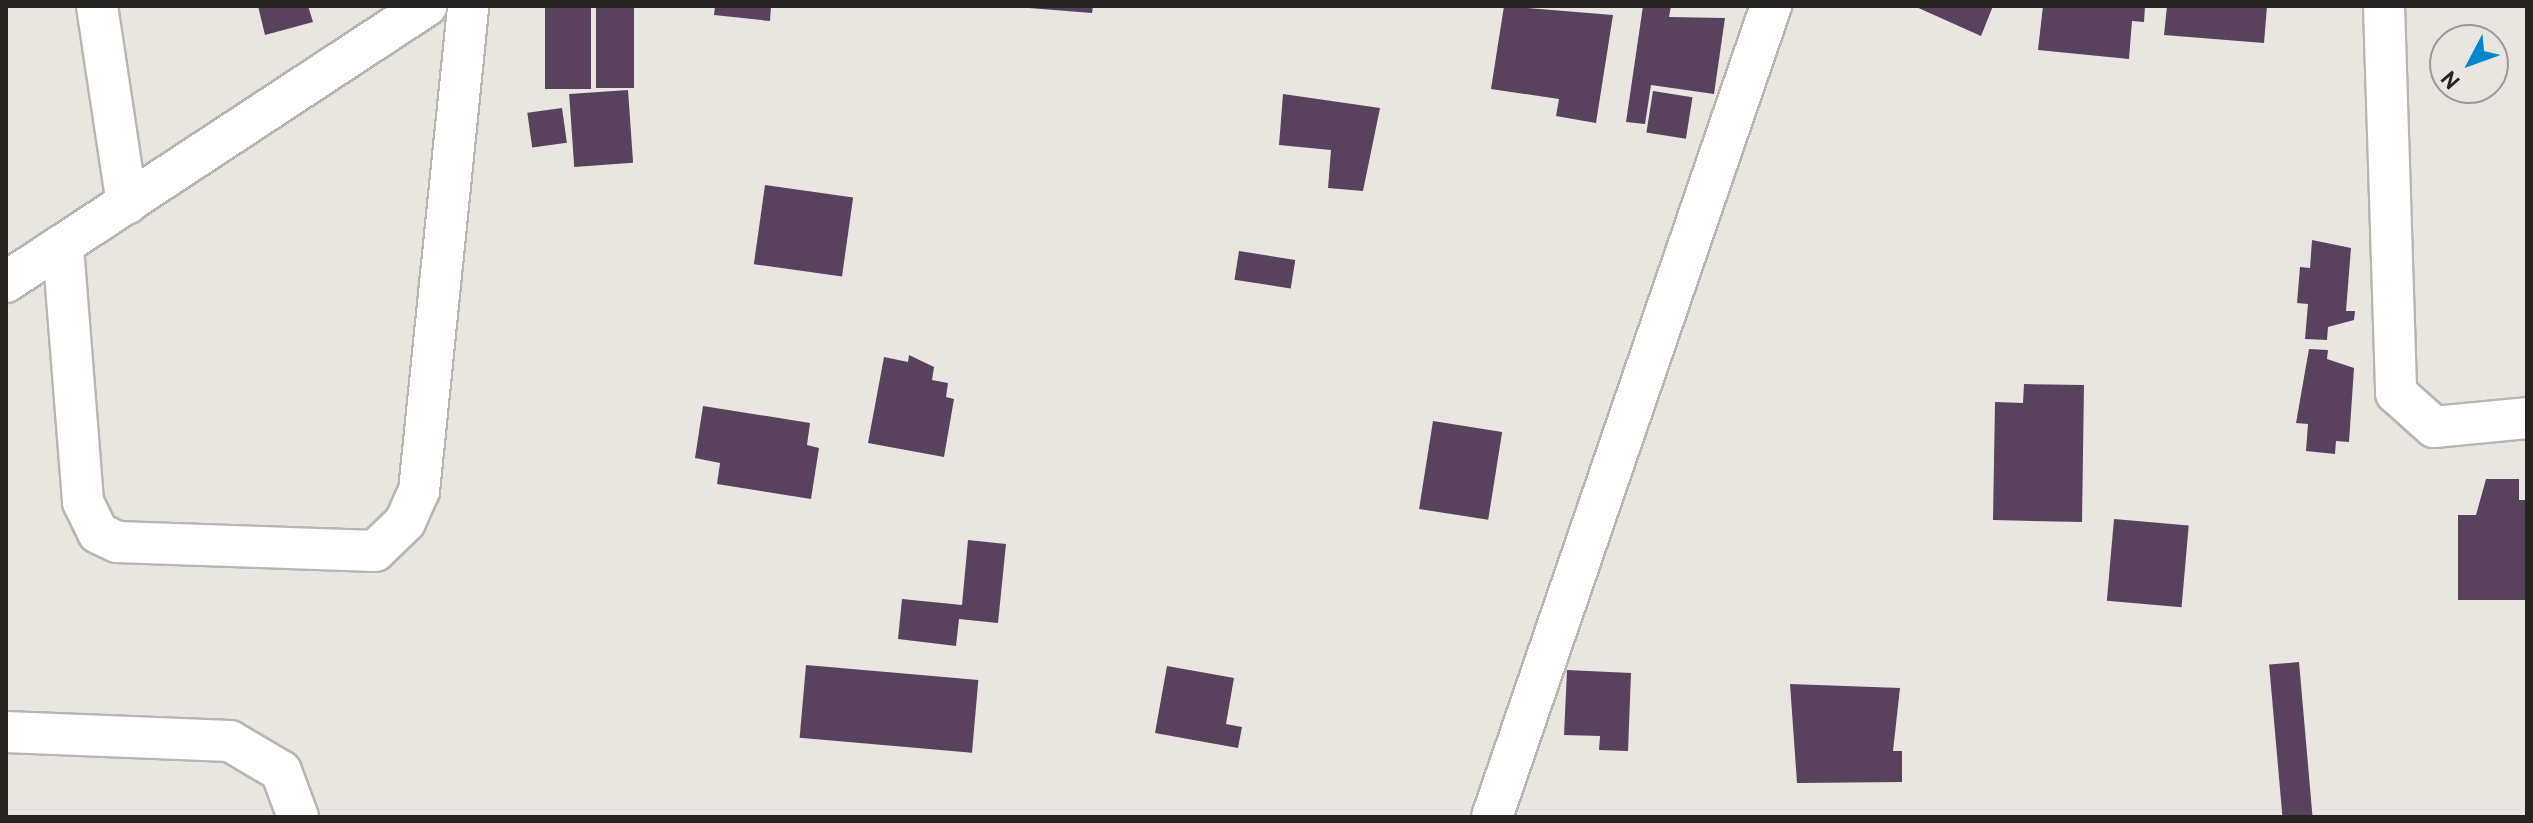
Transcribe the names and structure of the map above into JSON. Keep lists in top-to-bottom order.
{
  "north": "bottom left"
}
